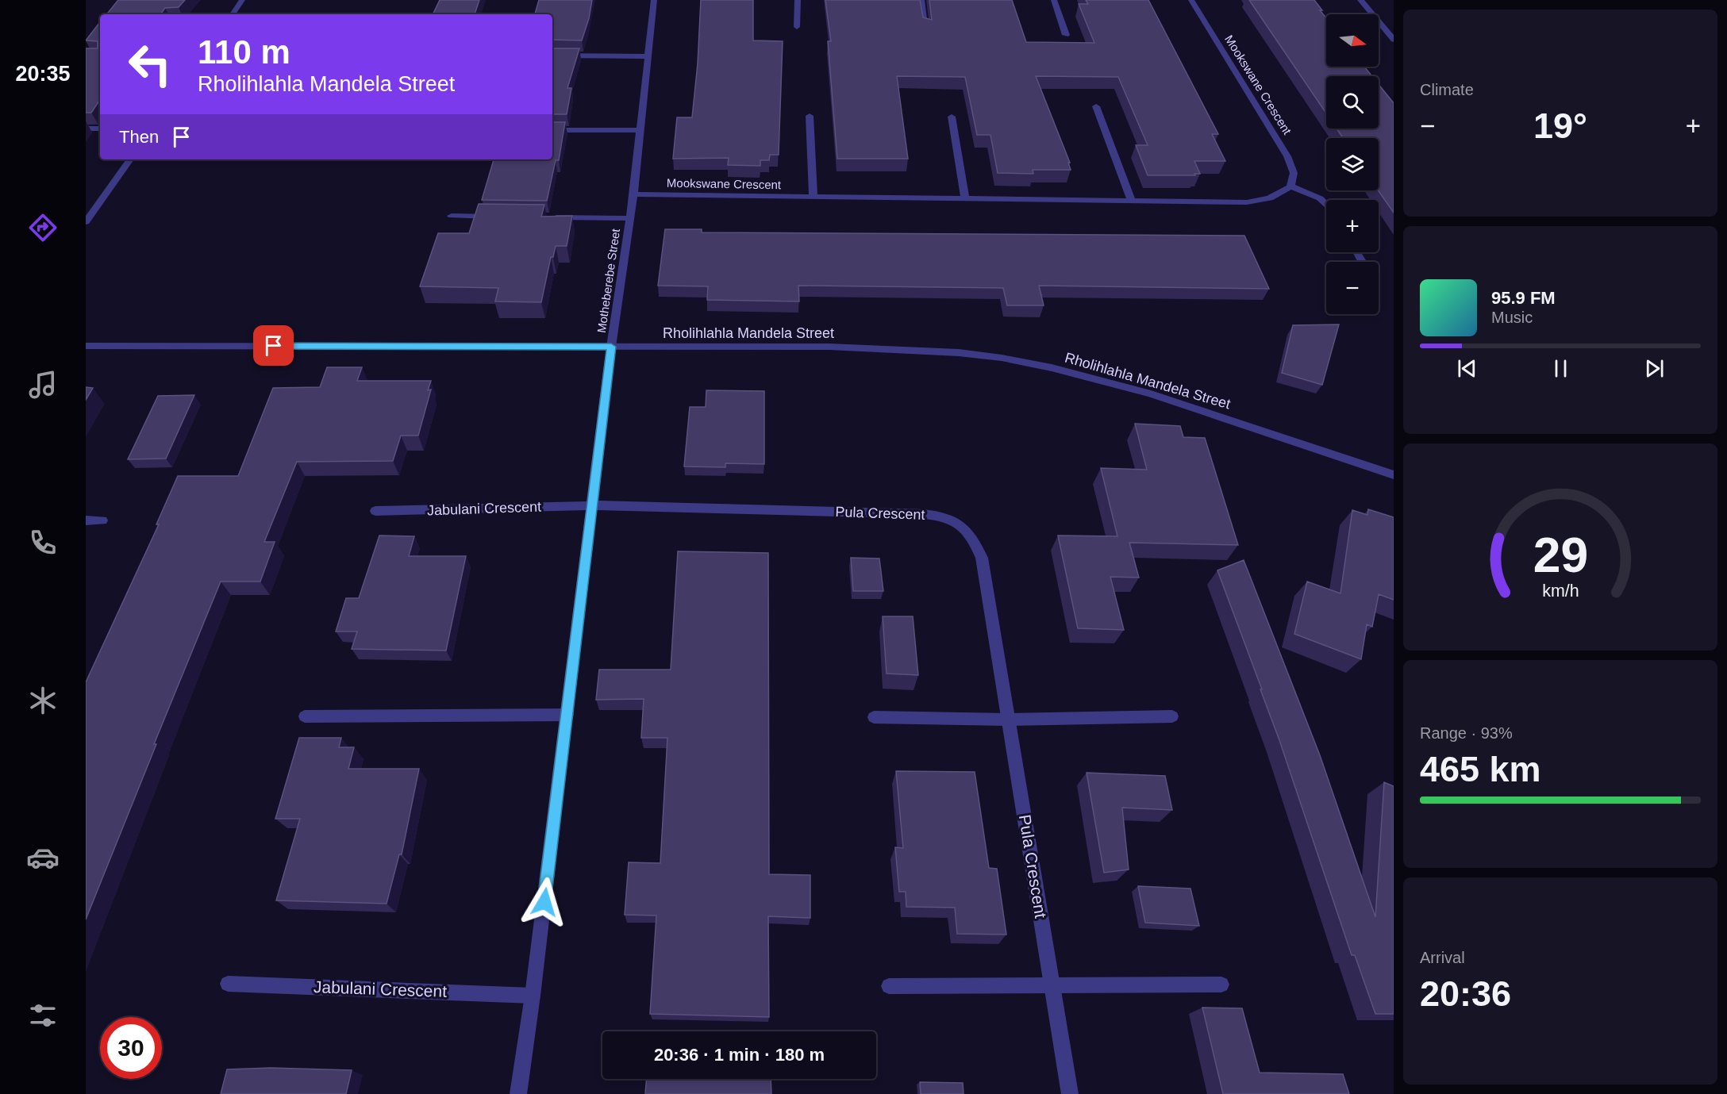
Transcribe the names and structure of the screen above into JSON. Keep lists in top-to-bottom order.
{
  "streets": {
    "street": [
      "Mookswane Crescent",
      "Motheberebe Street",
      "Rholihlahla Mandela Street",
      "Jabulani Crescent",
      "Pula Crescent"
    ]
  },
  "crossings": [
    ["Mookswane Crescent", "Motheberebe Street"],
    ["Motheberebe Street", "Rholihlahla Mandela Street"],
    ["Jabulani Crescent", "Pula Crescent"]
  ],
  "north": "right",
  "page": {
    "tabs": "20:35",
    "tile": [
      "Climate",
      ["Range · 93%", "465 km"],
      ["Arrival", "20:36"]
    ],
    "map_buttons": ["+", "−"],
    "turn": ["110 m", "Rholihlahla Mandela Street"],
    "heat": ["−", "19°", "+"],
    "then": "Then",
    "song": ["95.9 FM", "Music"],
    "limit": "30",
    "trip": "20:36 · 1 min · 180 m",
    "gauge": ["29", "km/h"]
  }
}
